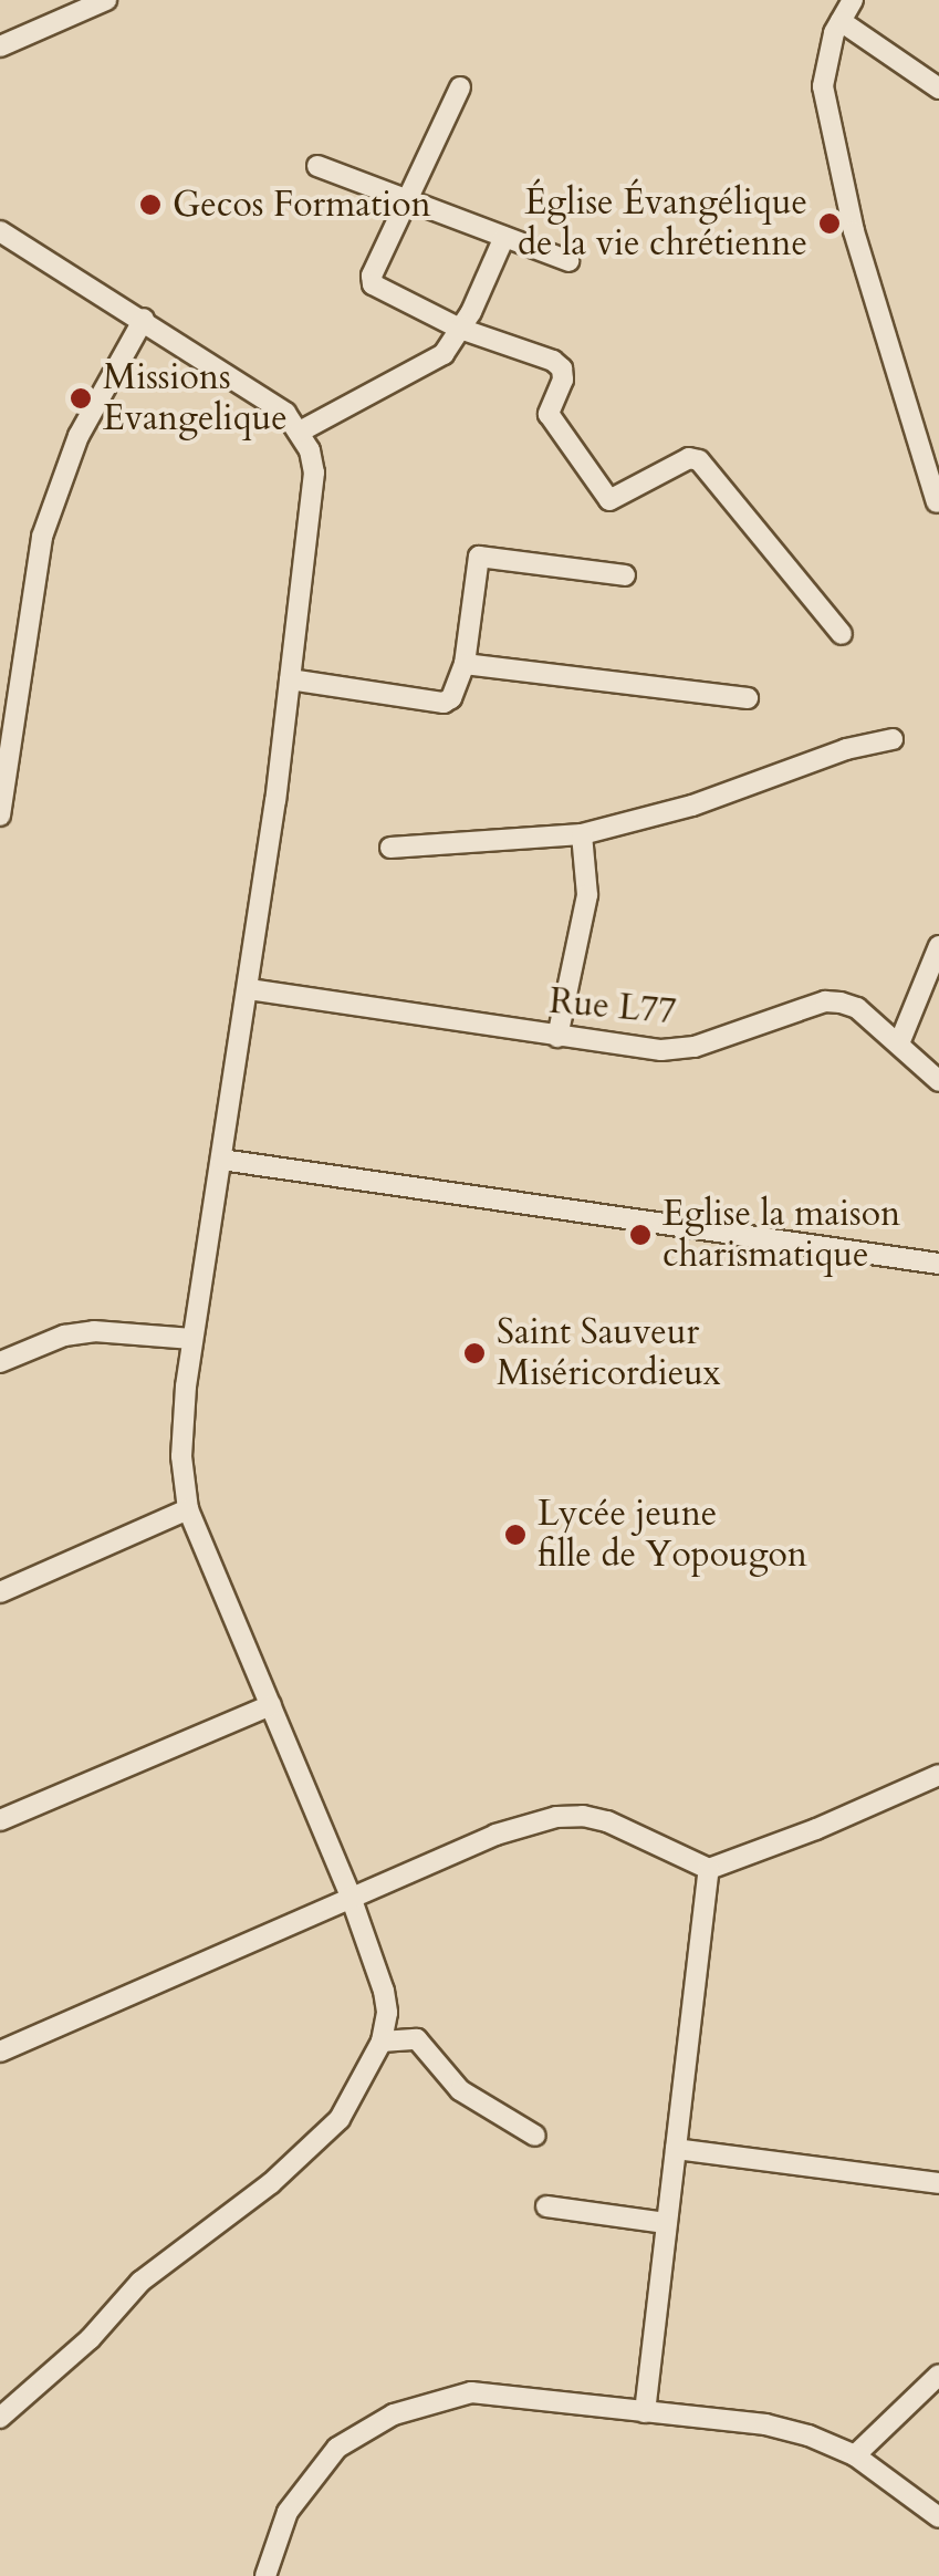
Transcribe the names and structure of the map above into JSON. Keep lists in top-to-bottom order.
{
  "streets": {
    "street": ["Rue L77"]
  },
  "places": [
    "Gecos Formation",
    "Église Évangélique de la vie chrétienne",
    "Missions Evangelique",
    "Eglise la maison charismatique",
    "Saint Sauveur Miséricordieux",
    "Lycée jeune fille de Yopougon"
  ]
}
